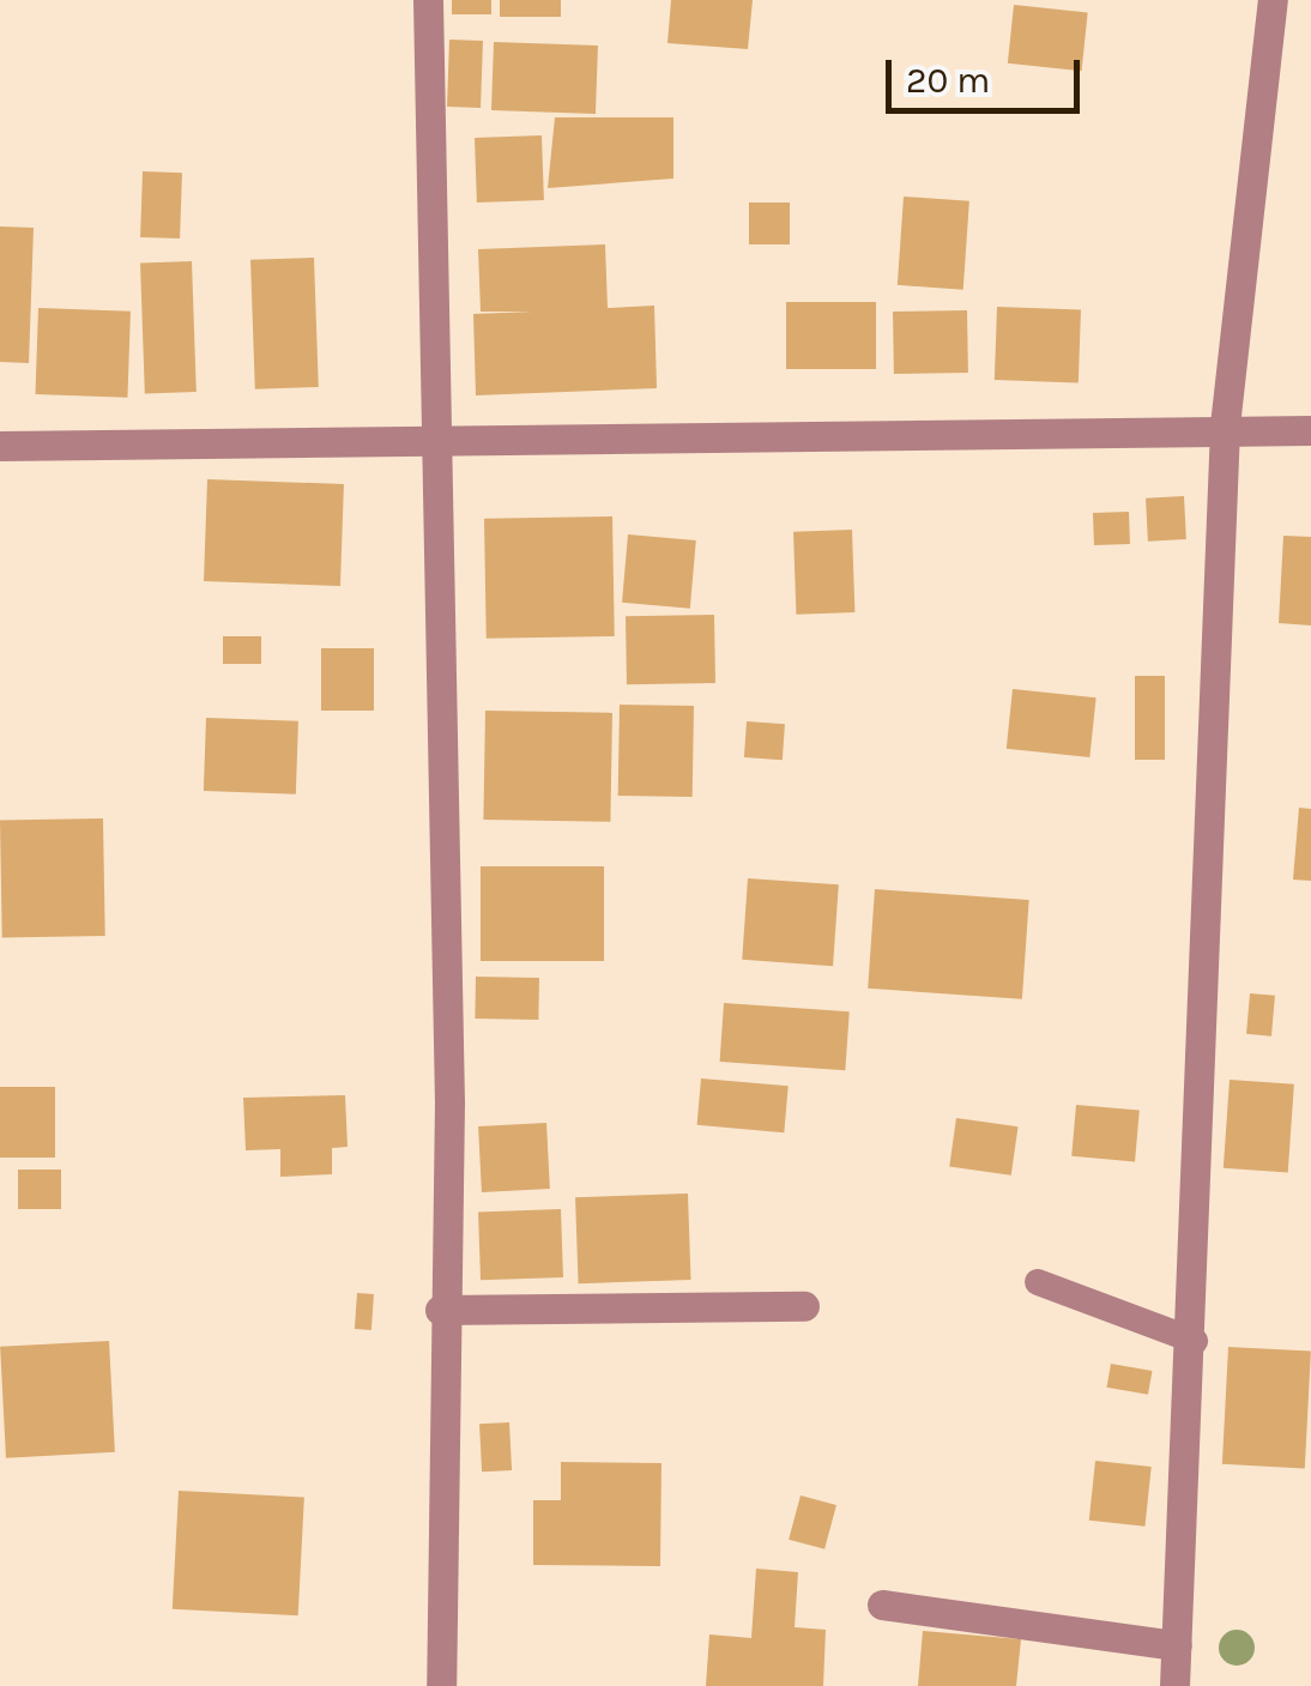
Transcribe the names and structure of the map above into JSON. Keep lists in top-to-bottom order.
{
  "scale_bar": "20 m"
}
